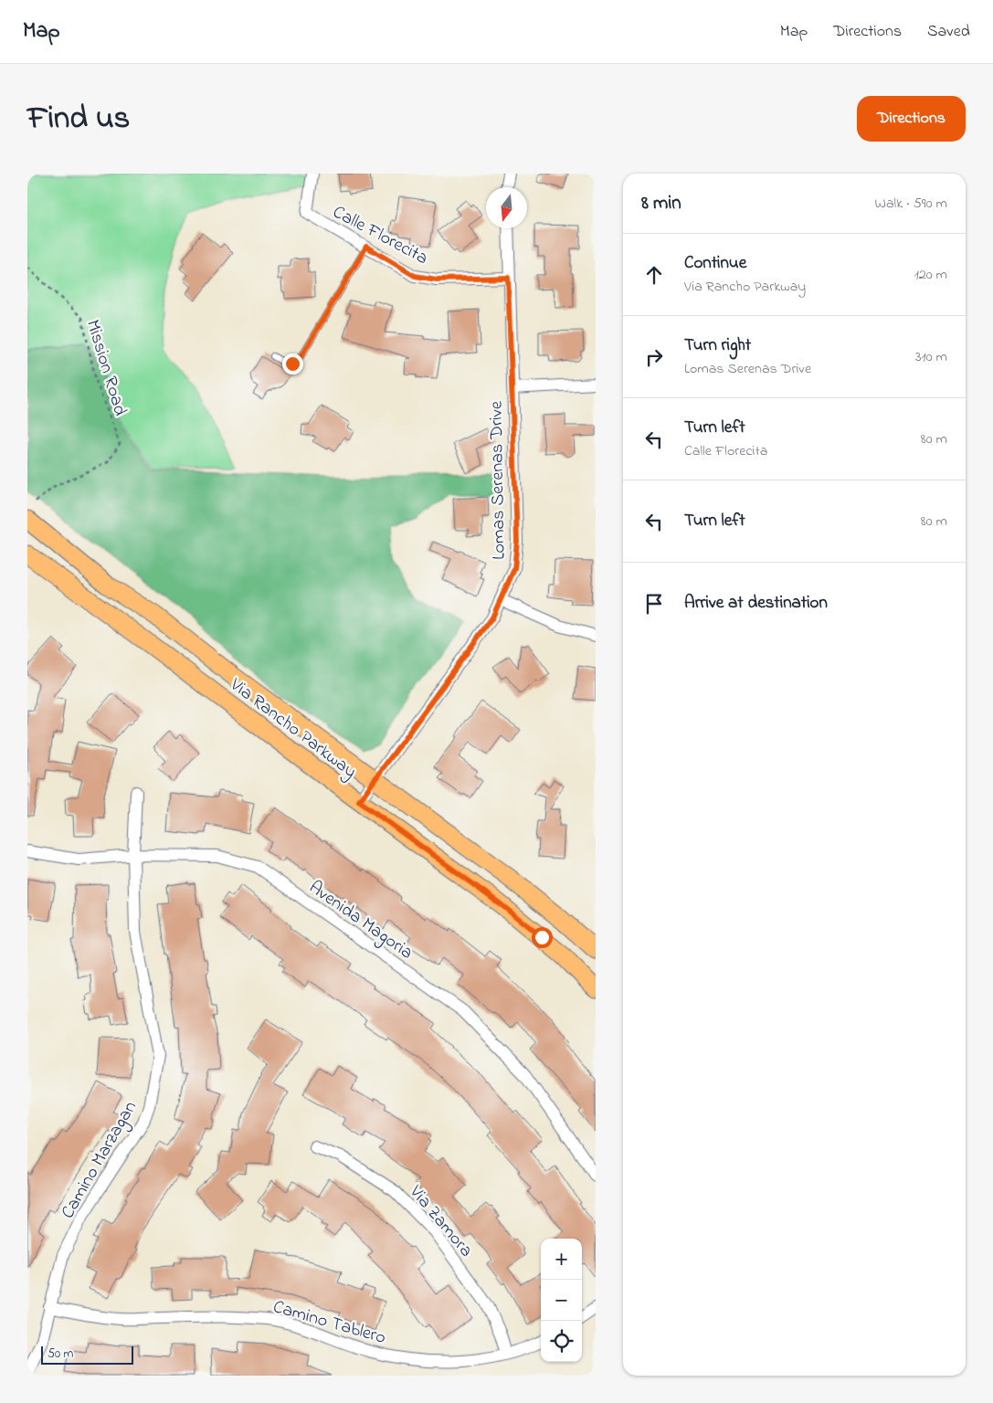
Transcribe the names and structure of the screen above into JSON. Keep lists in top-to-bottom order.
{
  "streets": {
    "main road": ["Via Rancho Parkway"],
    "street": [
      "Calle Florecita",
      "Lomas Serenas Drive",
      "Avenida Magoria",
      "Camino Marzagan",
      "Via Zamora",
      "Camino Tablero"
    ],
    "path": ["Mission Road"]
  },
  "crossings": [
    ["Calle Florecita", "Lomas Serenas Drive"],
    ["Lomas Serenas Drive", "Via Rancho Parkway"],
    ["Avenida Magoria", "Camino Marzagan"],
    ["Camino Marzagan", "Camino Tablero"],
    ["Via Zamora", "Camino Tablero"]
  ],
  "scale_bar": "50 m",
  "north": "bottom",
  "page": {
    "header": "Map",
    "nav": ["Map", "Directions", "Saved"],
    "title": "Find us",
    "buttons": "Directions",
    "heading": ["8 min", "Walk · 590 m"],
    "list": [
      ["Continue", "Via Rancho Parkway", "120 m"],
      ["Turn right", "Lomas Serenas Drive", "310 m"],
      ["Turn left", "Calle Florecita", "80 m"],
      ["Turn left", "80 m"],
      "Arrive at destination"
    ],
    "map_buttons": ["+", "−"],
    "scale": "50 m"
  }
}
